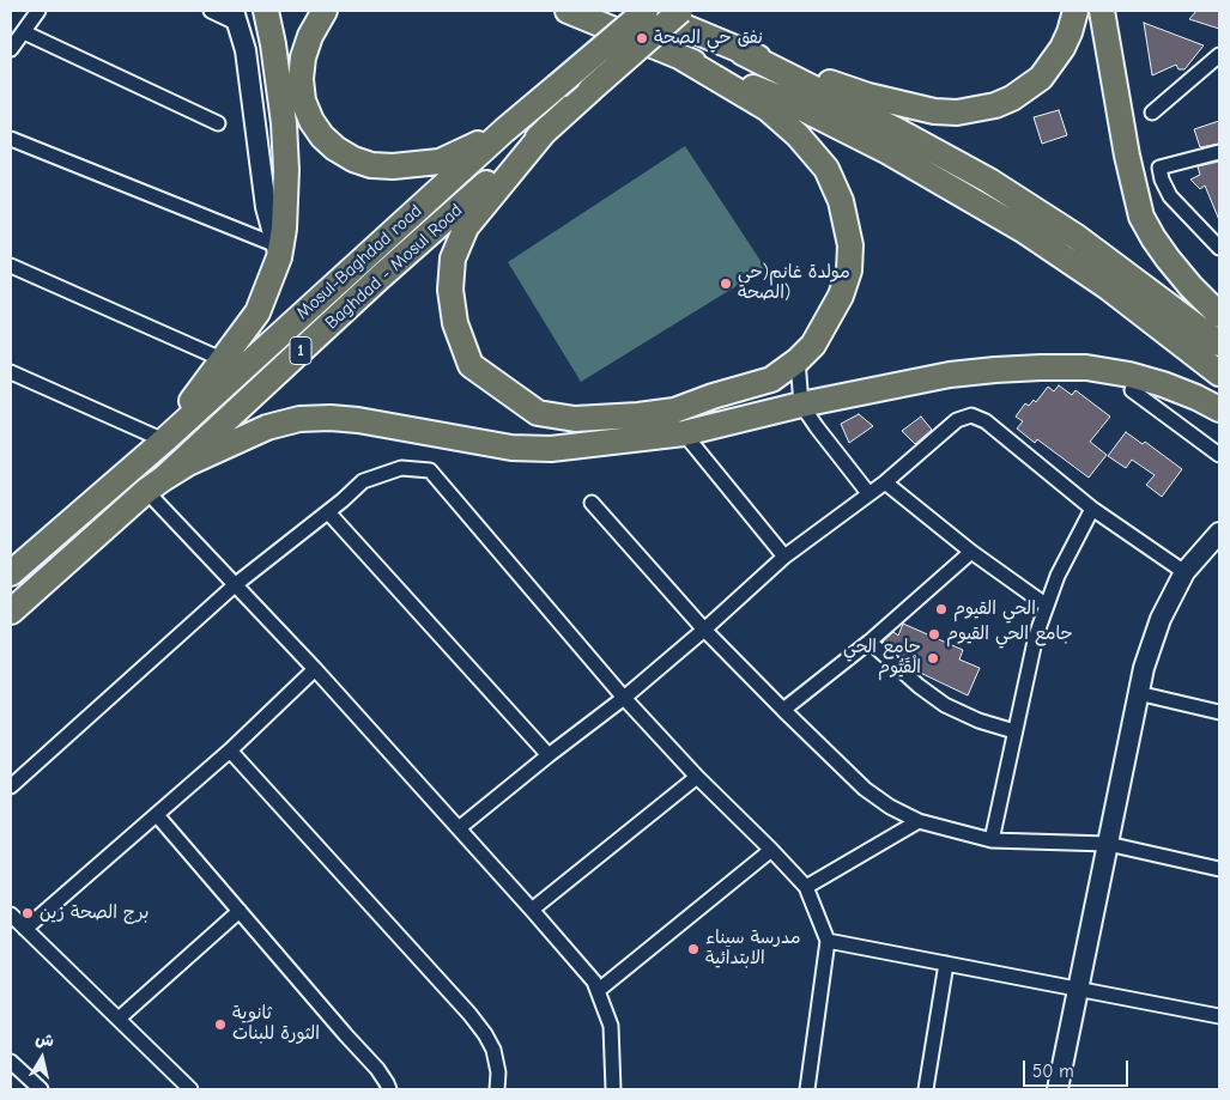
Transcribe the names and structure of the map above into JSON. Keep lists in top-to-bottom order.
{
  "streets": {
    "highway": ["Mosul-Baghdad road", "Baghdad - Mosul Road", "1"]
  },
  "places": [
    "نفق حي الصحة",
    "مولدة غانم(حي الصحة)",
    "الحي القيوم",
    "جامع الحي القيوم",
    "جامع الحي الْقَيُّوم",
    "برج الصحة زين",
    "مدرسة سيناء الابتدائية",
    "ثانوية الثورة للبنات"
  ],
  "scale_bar": "50 m",
  "north": "top"
}
